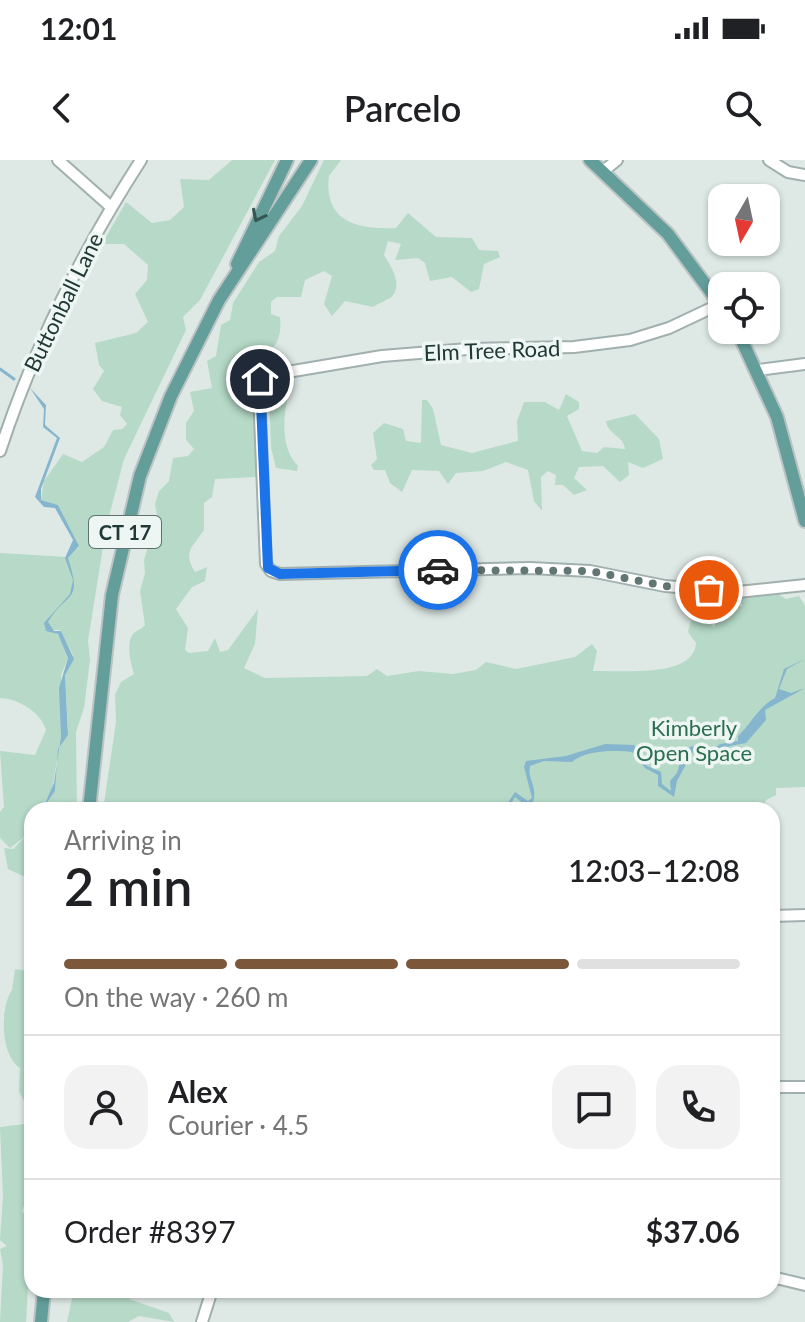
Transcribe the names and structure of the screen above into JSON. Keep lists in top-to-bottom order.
{
  "streets": {
    "main road": ["CT 17"],
    "street": ["Buttonball Lane", "Elm Tree Road"]
  },
  "parks": ["Kimberly Open Space"],
  "north": "bottom",
  "page": {
    "status": "12:01",
    "header": "Parcelo",
    "heading": ["2 min", "Arriving in", "12:03–12:08"],
    "panel": [
      "Alex",
      "Courier · 4.5",
      "Order #8397",
      "$37.06"
    ],
    "bar": "On the way · 260 m"
  }
}
